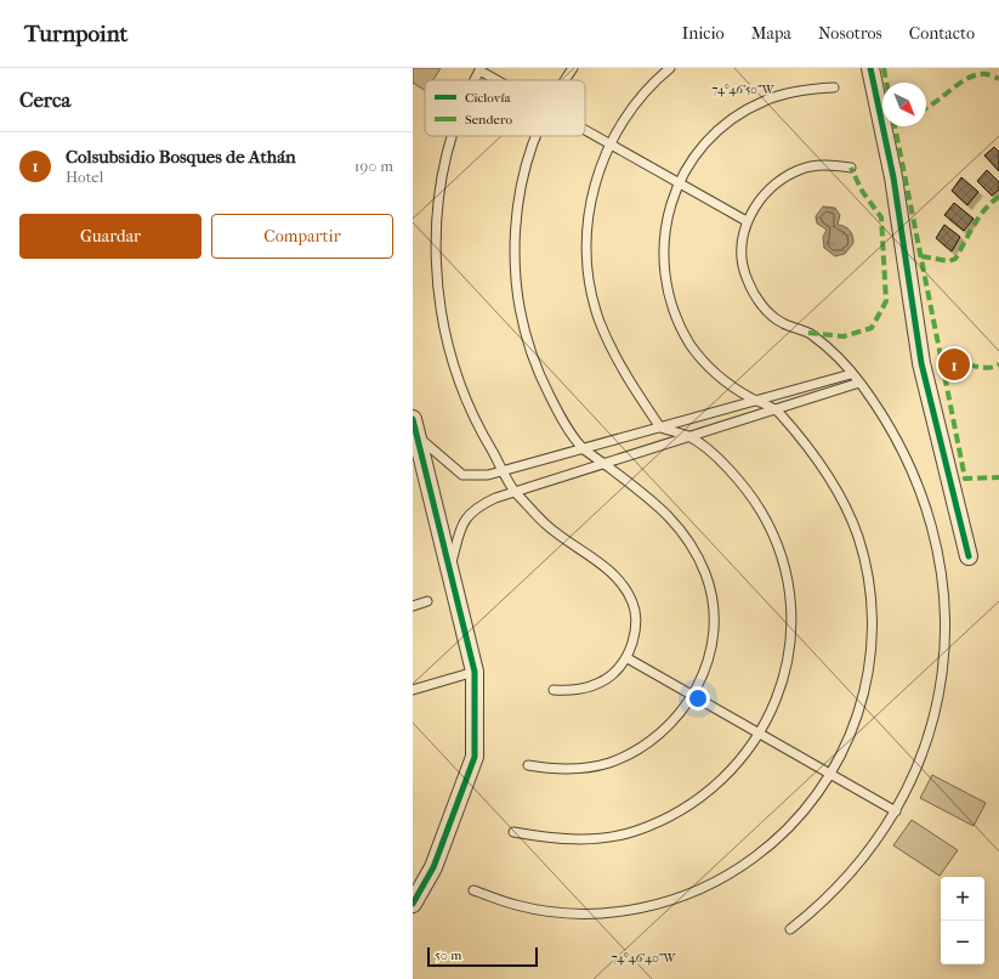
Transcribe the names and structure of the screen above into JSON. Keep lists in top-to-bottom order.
{
  "legend": ["Ciclovía", "Sendero"],
  "scale_bar": "50 m",
  "north": "bottom right",
  "page": {
    "header": "Turnpoint",
    "nav": [
      "Inicio",
      "Mapa",
      "Nosotros",
      "Contacto"
    ],
    "heading": "Cerca",
    "list": [
      {
        "mark": "1",
        "name": "Colsubsidio Bosques de Athán",
        "note": "Hotel",
        "value": "190 m"
      }
    ],
    "buttons": ["Guardar", "Compartir"],
    "pins": "1",
    "map_buttons": ["+", "−"],
    "scale": "50 m"
  },
  "coordinates": ["74°46'50\"W", "74°46'40\"W"]
}
